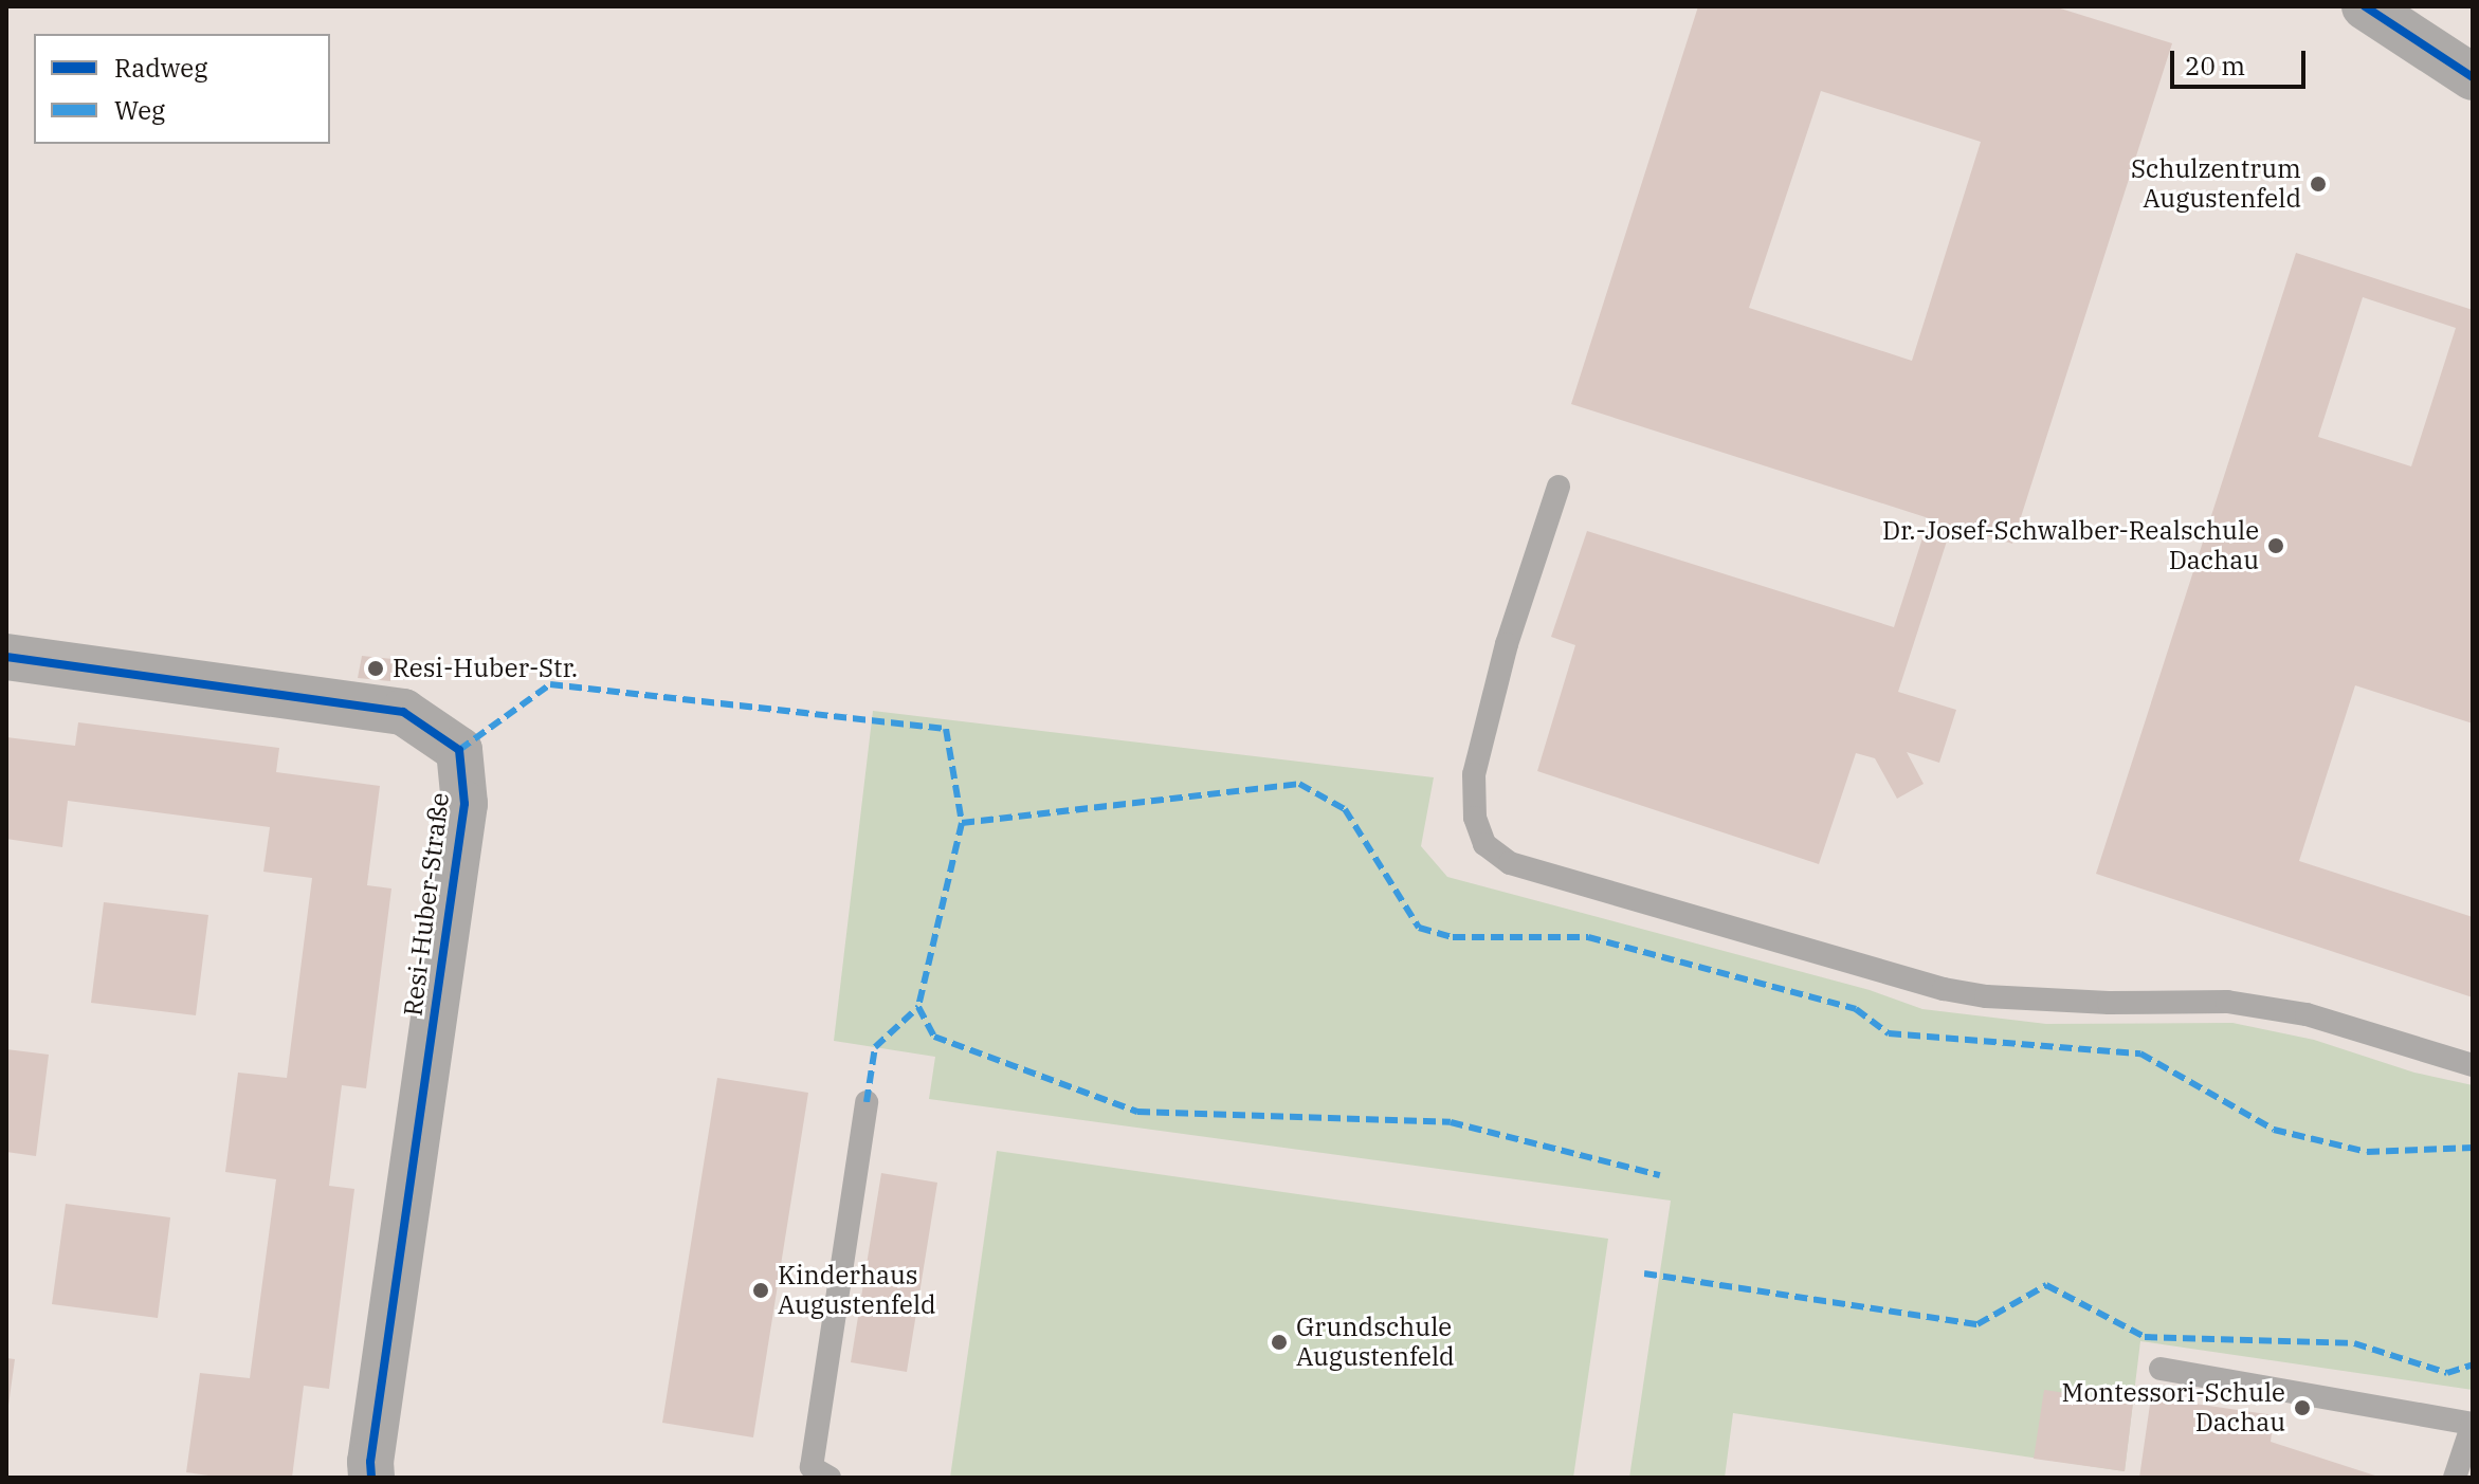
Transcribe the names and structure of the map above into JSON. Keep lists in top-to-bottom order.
{
  "streets": {
    "street": ["Resi-Huber-Straße"]
  },
  "places": [
    "Schulzentrum Augustenfeld",
    "Dr.-Josef-Schwalber-Realschule Dachau",
    "Resi-Huber-Str.",
    "Kinderhaus Augustenfeld",
    "Grundschule Augustenfeld",
    "Montessori-Schule Dachau"
  ],
  "legend": ["Radweg", "Weg"],
  "scale_bar": "20 m"
}
